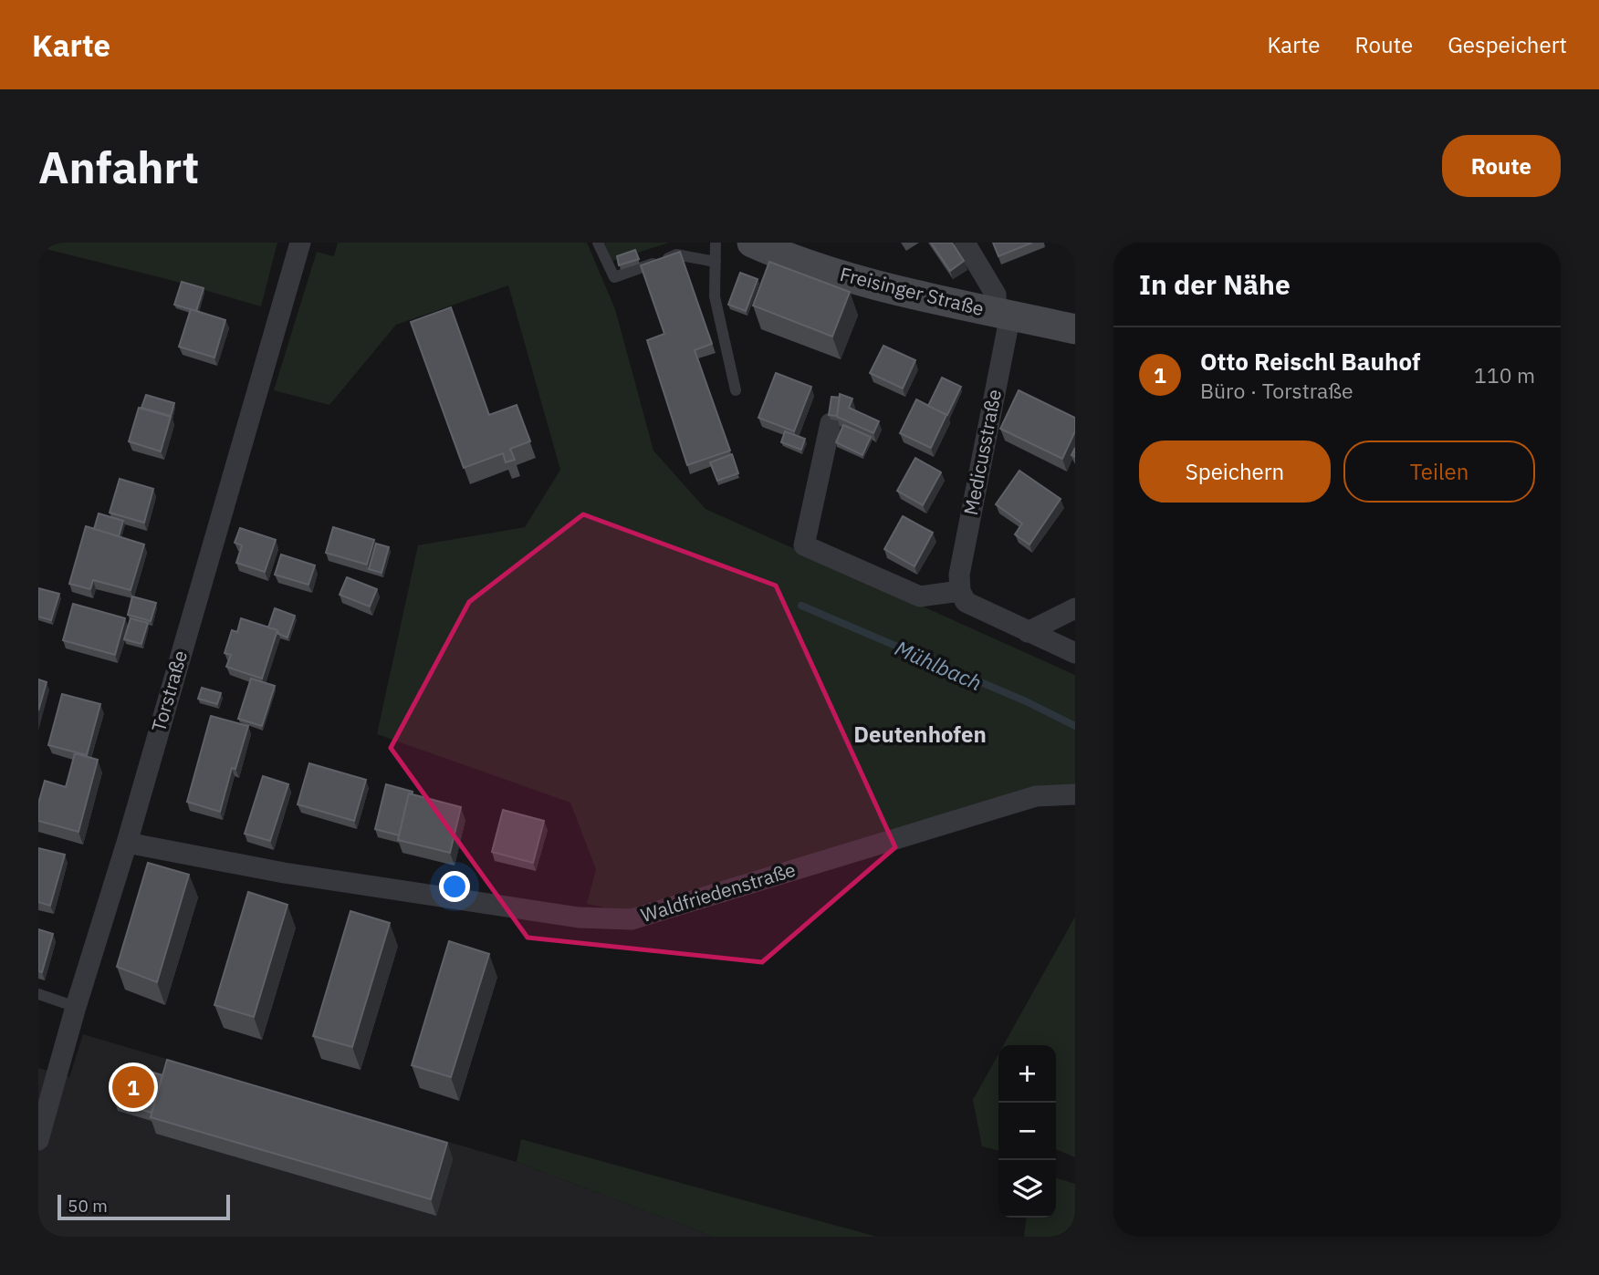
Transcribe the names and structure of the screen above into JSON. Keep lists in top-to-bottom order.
{
  "streets": {
    "main road": ["Freisinger Straße"],
    "street": ["Medicusstraße", "Torstraße", "Waldfriedenstraße"]
  },
  "crossings": [
    ["Freisinger Straße", "Medicusstraße"],
    ["Torstraße", "Waldfriedenstraße"]
  ],
  "districts": ["Deutenhofen"],
  "water": ["Mühlbach"],
  "scale_bar": "50 m",
  "page": {
    "header": "Karte",
    "nav": ["Karte", "Route", "Gespeichert"],
    "buttons": [
      "Route",
      ["Speichern", "Teilen"]
    ],
    "title": "Anfahrt",
    "heading": "In der Nähe",
    "list": [
      {
        "mark": "1",
        "name": "Otto Reischl Bauhof",
        "note": "Büro · Torstraße",
        "value": "110 m"
      }
    ],
    "map_buttons": ["+", "−"],
    "pins": "1",
    "scale": "50 m"
  }
}
